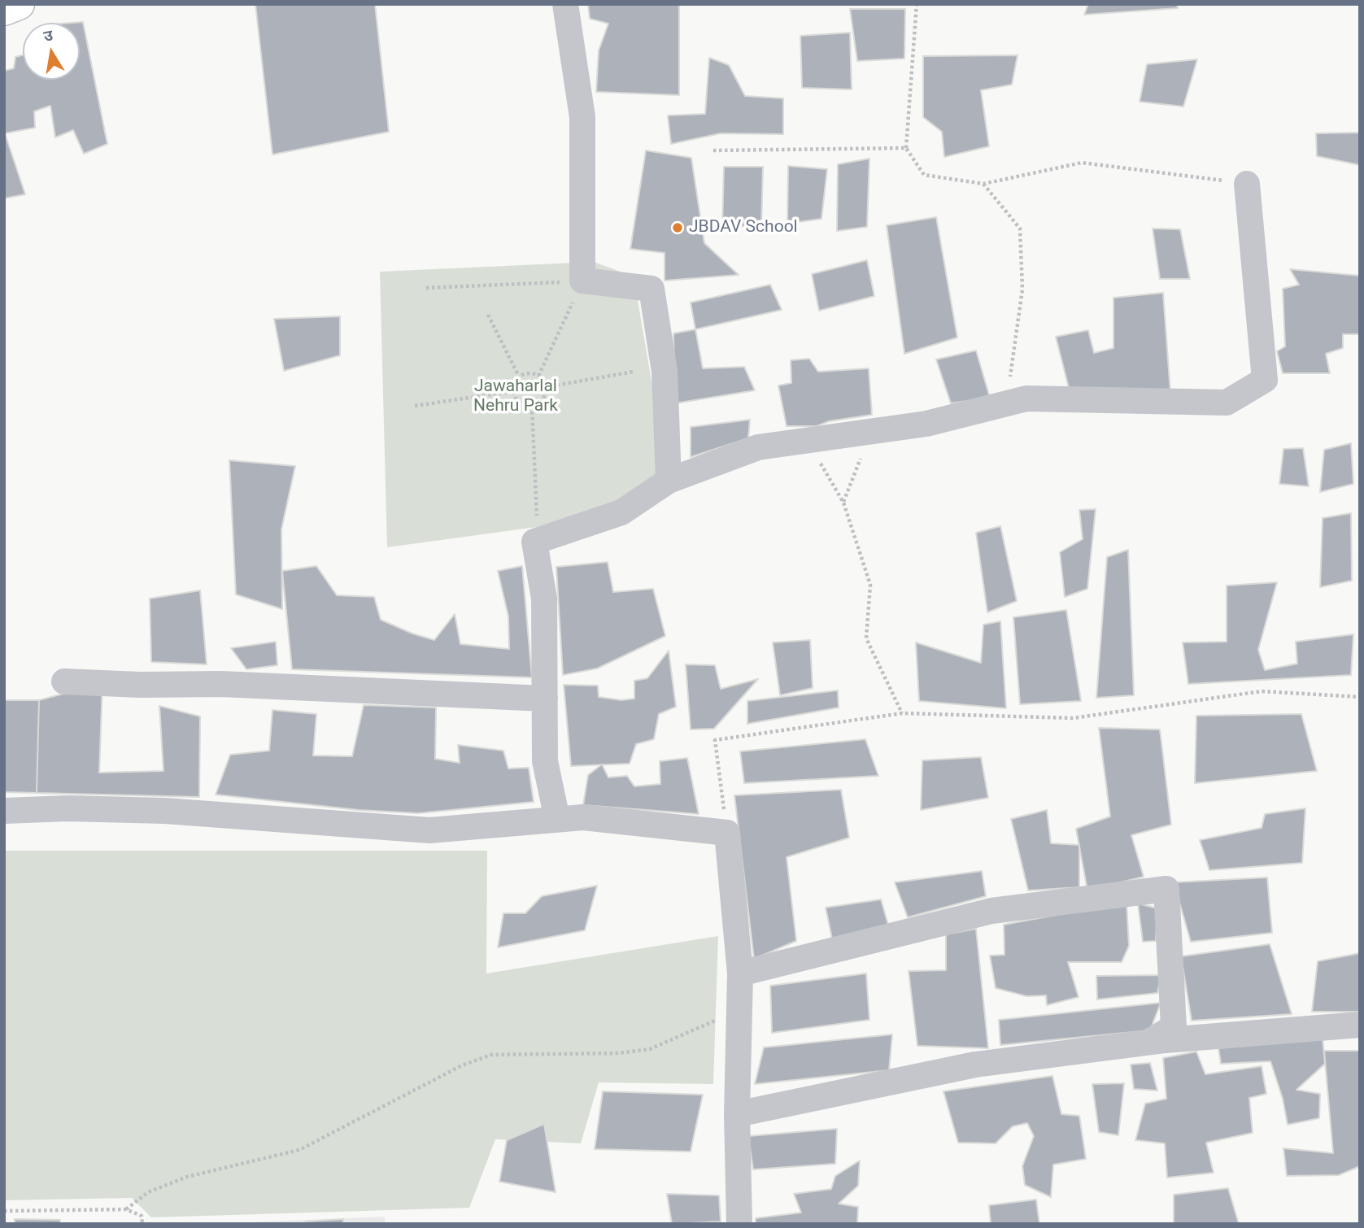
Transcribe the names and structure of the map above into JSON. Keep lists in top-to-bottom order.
{
  "parks": ["Jawaharlal Nehru Park"],
  "places": ["JBDAV School"],
  "north": "top"
}
